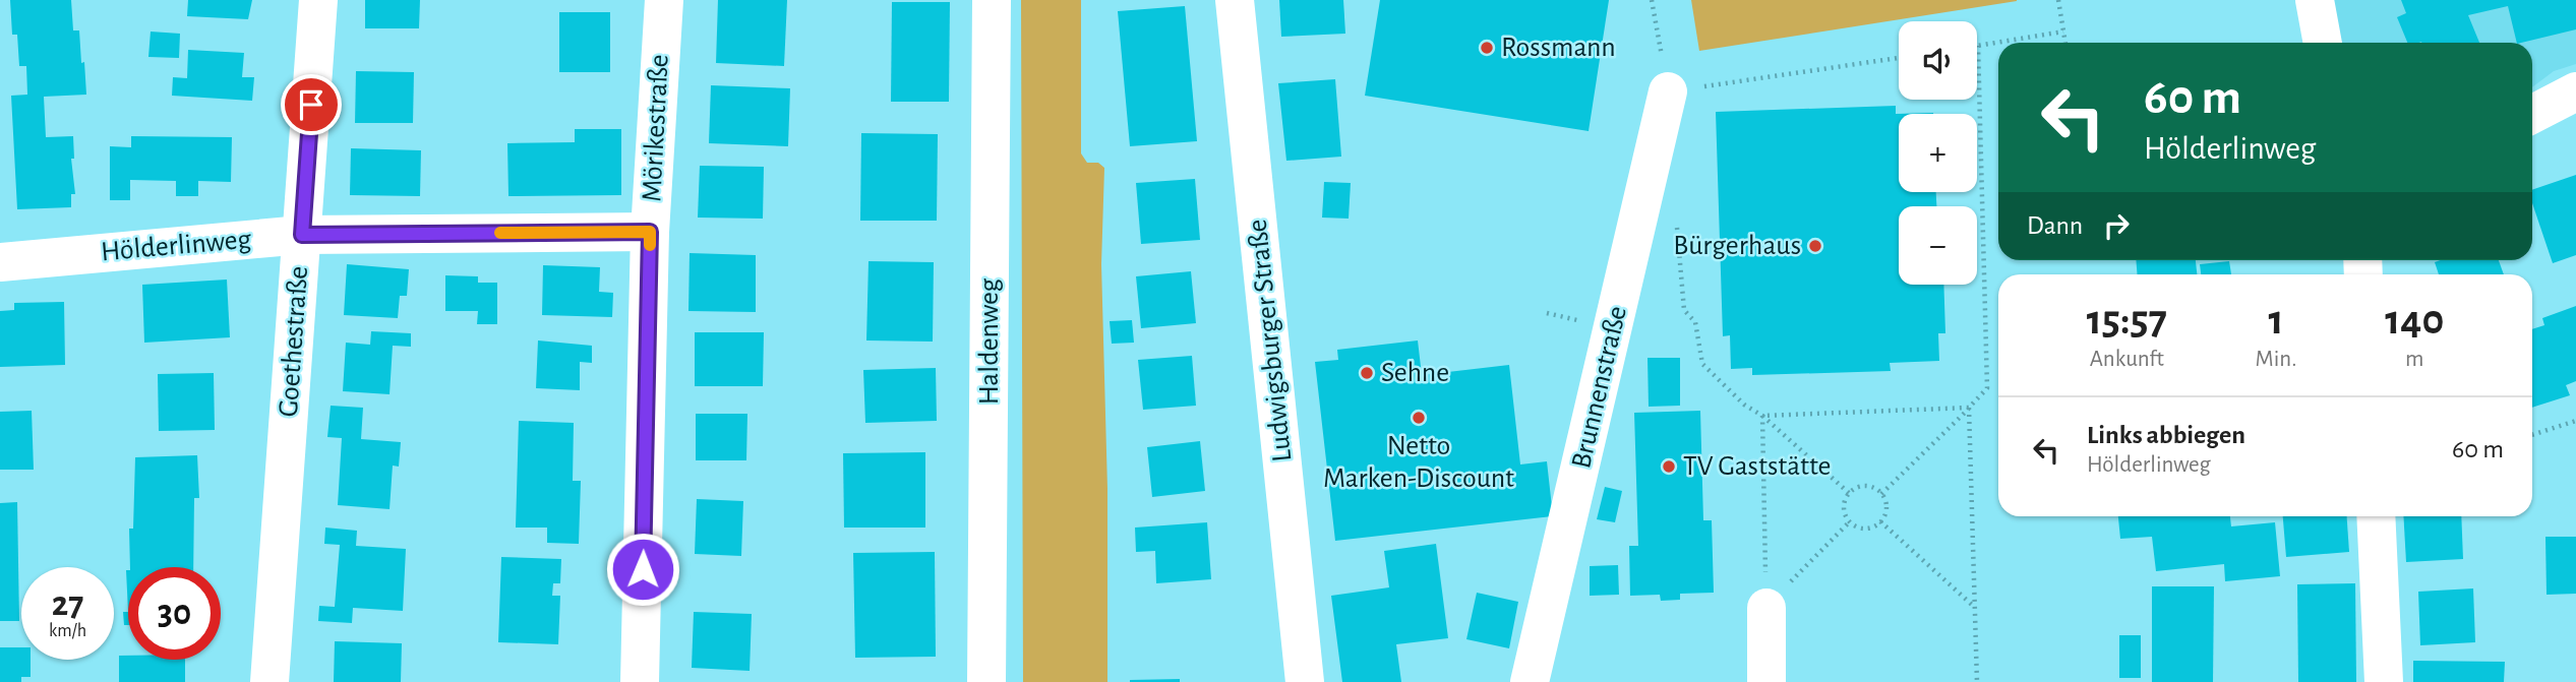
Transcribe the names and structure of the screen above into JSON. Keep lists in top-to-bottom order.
{
  "streets": {
    "street": [
      "Mörikestraße",
      "Hölderlinweg",
      "Ludwigsburger Straße",
      "Goethestraße",
      "Haldenweg",
      "Brunnenstraße"
    ]
  },
  "crossings": [
    ["Mörikestraße", "Hölderlinweg"],
    ["Hölderlinweg", "Goethestraße"]
  ],
  "places": [
    "Rossmann",
    "Bürgerhaus",
    "Sehne",
    "Netto Marken-Discount",
    "TV Gaststätte"
  ],
  "page": {
    "map_buttons": ["+", "−"],
    "turn": ["60 m", "Hölderlinweg"],
    "then": "Dann",
    "eta": [
      "15:57",
      "Ankunft",
      "1",
      "Min.",
      "140",
      "m"
    ],
    "list": [
      {
        "name": "Links abbiegen",
        "note": "Hölderlinweg",
        "value": "60 m"
      }
    ],
    "speed": "27 km/h",
    "limit": "30"
  }
}
